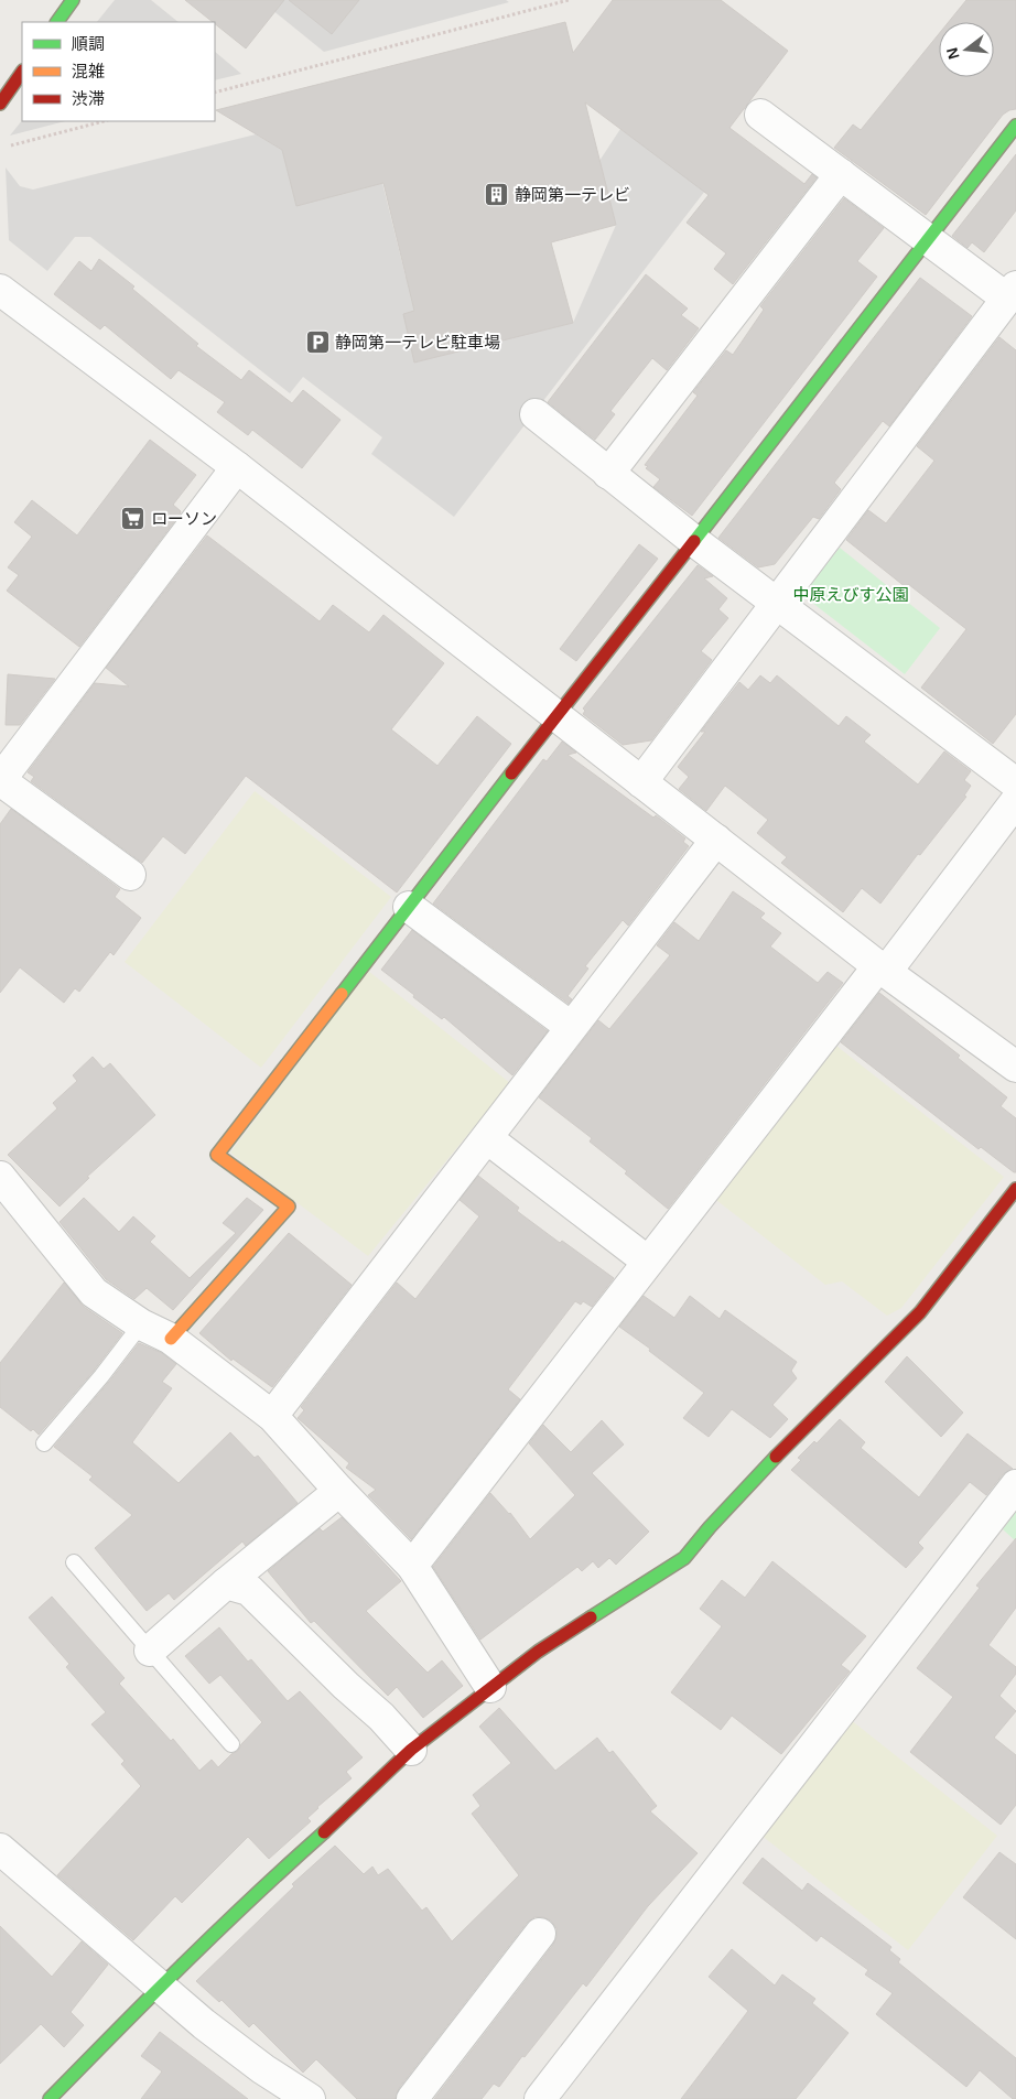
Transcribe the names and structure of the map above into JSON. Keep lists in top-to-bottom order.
{
  "parks": ["中原えびす公園"],
  "places": {
    "building": ["静岡第一テレビ"],
    "parking": ["静岡第一テレビ駐車場"],
    "supermarket": ["ローソン"]
  },
  "legend": ["順調", "混雑", "渋滞"],
  "north": "left"
}
